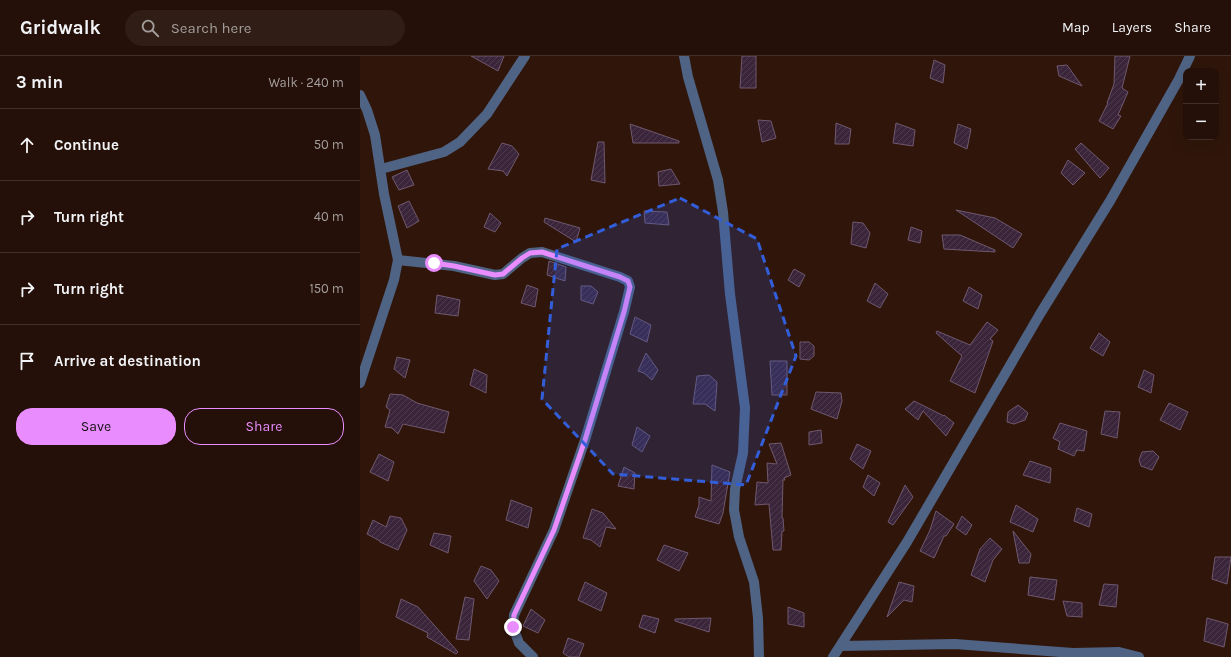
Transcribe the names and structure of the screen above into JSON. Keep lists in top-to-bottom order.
{
  "page": {
    "header": "Gridwalk",
    "search": "Search here",
    "nav": ["Map", "Layers", "Share"],
    "heading": ["3 min", "Walk · 240 m"],
    "map_buttons": ["+", "−"],
    "list": [
      ["Continue", "50 m"],
      ["Turn right", "40 m"],
      ["Turn right", "150 m"],
      "Arrive at destination"
    ],
    "buttons": ["Save", "Share"]
  }
}
